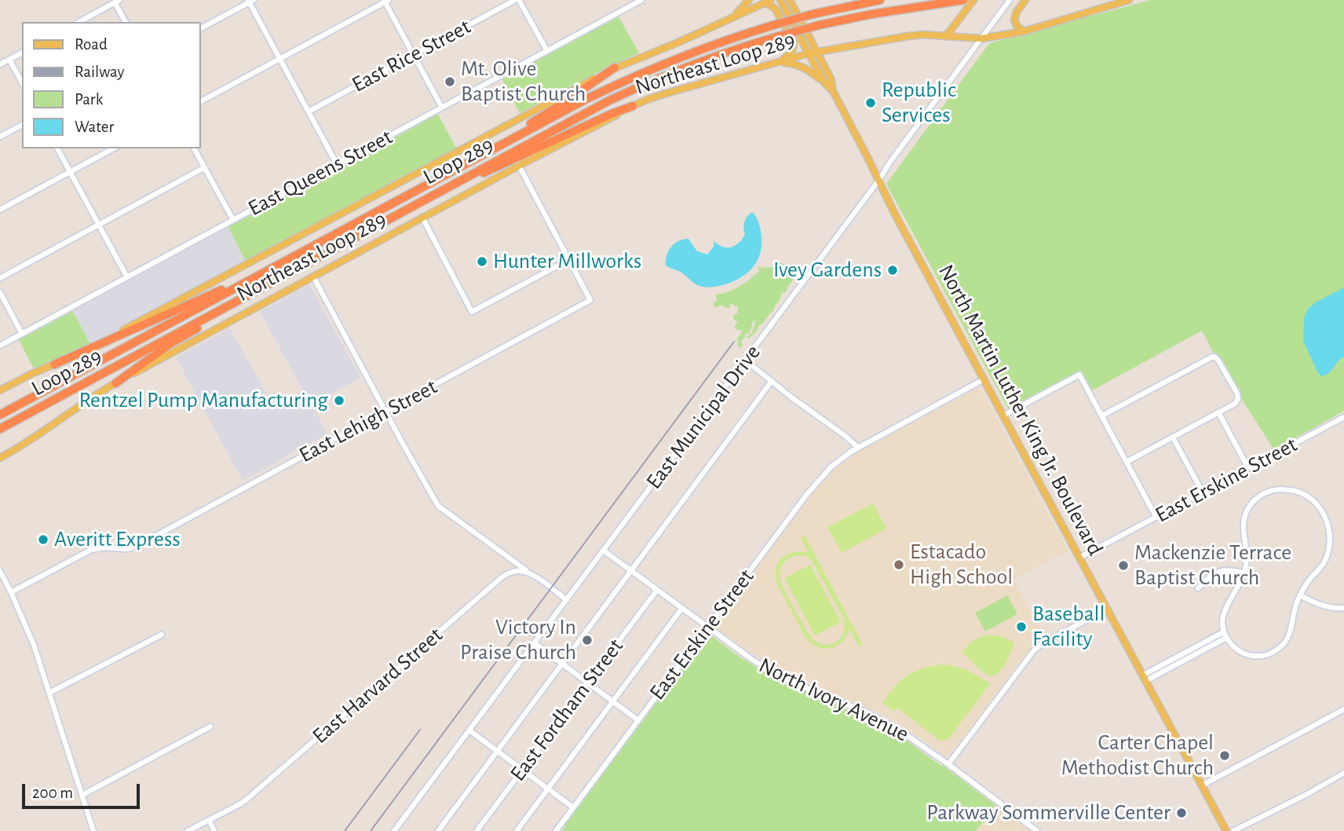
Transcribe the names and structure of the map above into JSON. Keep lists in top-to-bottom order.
{
  "streets": {
    "highway": ["Loop 289"],
    "main road": ["Northeast Loop 289", "North Martin Luther King Jr. Boulevard"],
    "street": [
      "East Rice Street",
      "East Queens Street",
      "East Municipal Drive",
      "East Lehigh Street",
      "East Erskine Street",
      "East Harvard Street",
      "North Ivory Avenue",
      "East Fordham Street"
    ]
  },
  "crossings": [
    ["Northeast Loop 289", "North Martin Luther King Jr. Boulevard"],
    ["Northeast Loop 289", "East Municipal Drive"],
    ["North Martin Luther King Jr. Boulevard", "East Municipal Drive"],
    ["North Martin Luther King Jr. Boulevard", "East Erskine Street"],
    ["East Municipal Drive", "North Ivory Avenue"],
    ["East Erskine Street", "North Ivory Avenue"],
    ["North Ivory Avenue", "East Fordham Street"]
  ],
  "places": [
    "Mt. Olive Baptist Church",
    "Republic Services",
    "Hunter Millworks",
    "Ivey Gardens",
    "Rentzel Pump Manufacturing",
    "Averitt Express",
    "Estacado High School",
    "Mackenzie Terrace Baptist Church",
    "Baseball Facility",
    "Victory In Praise Church",
    "Carter Chapel Methodist Church",
    "Parkway Sommerville Center"
  ],
  "legend": [
    "Road",
    "Railway",
    "Park",
    "Water"
  ],
  "scale_bar": "200 m"
}
